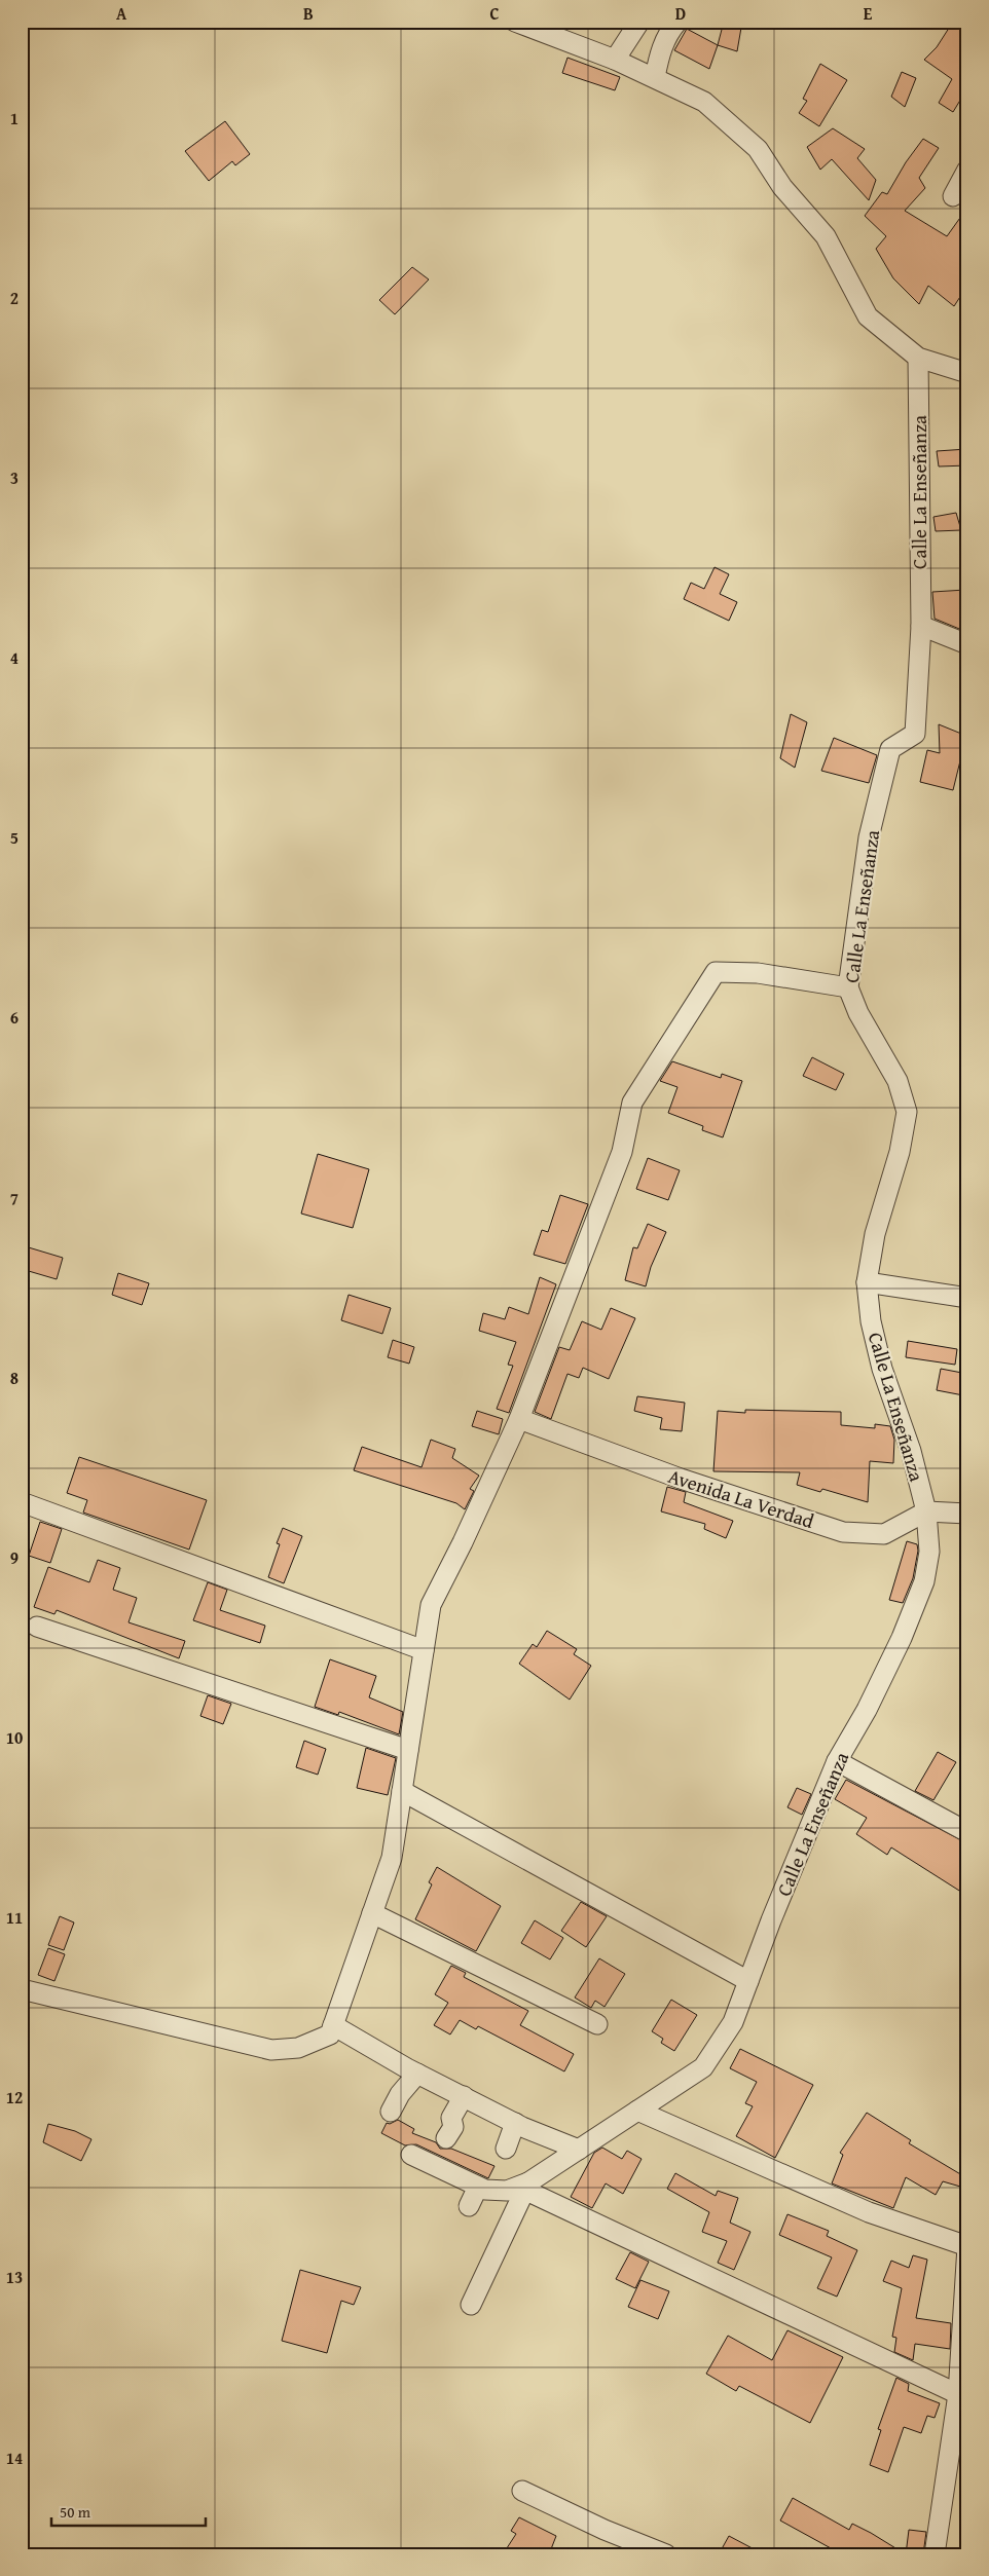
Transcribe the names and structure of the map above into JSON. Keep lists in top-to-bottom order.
{
  "streets": {
    "street": ["Calle La Enseñanza", "Avenida La Verdad"]
  },
  "crossings": [
    ["Calle La Enseñanza", "Avenida La Verdad"]
  ],
  "scale_bar": "50 m",
  "grid": {
    "columns": [
      "A",
      "B",
      "C",
      "D",
      "E"
    ],
    "rows": [
      "1",
      "2",
      "3",
      "4",
      "5",
      "6",
      "7",
      "8",
      "9",
      "10",
      "11",
      "12",
      "13",
      "14"
    ]
  }
}
